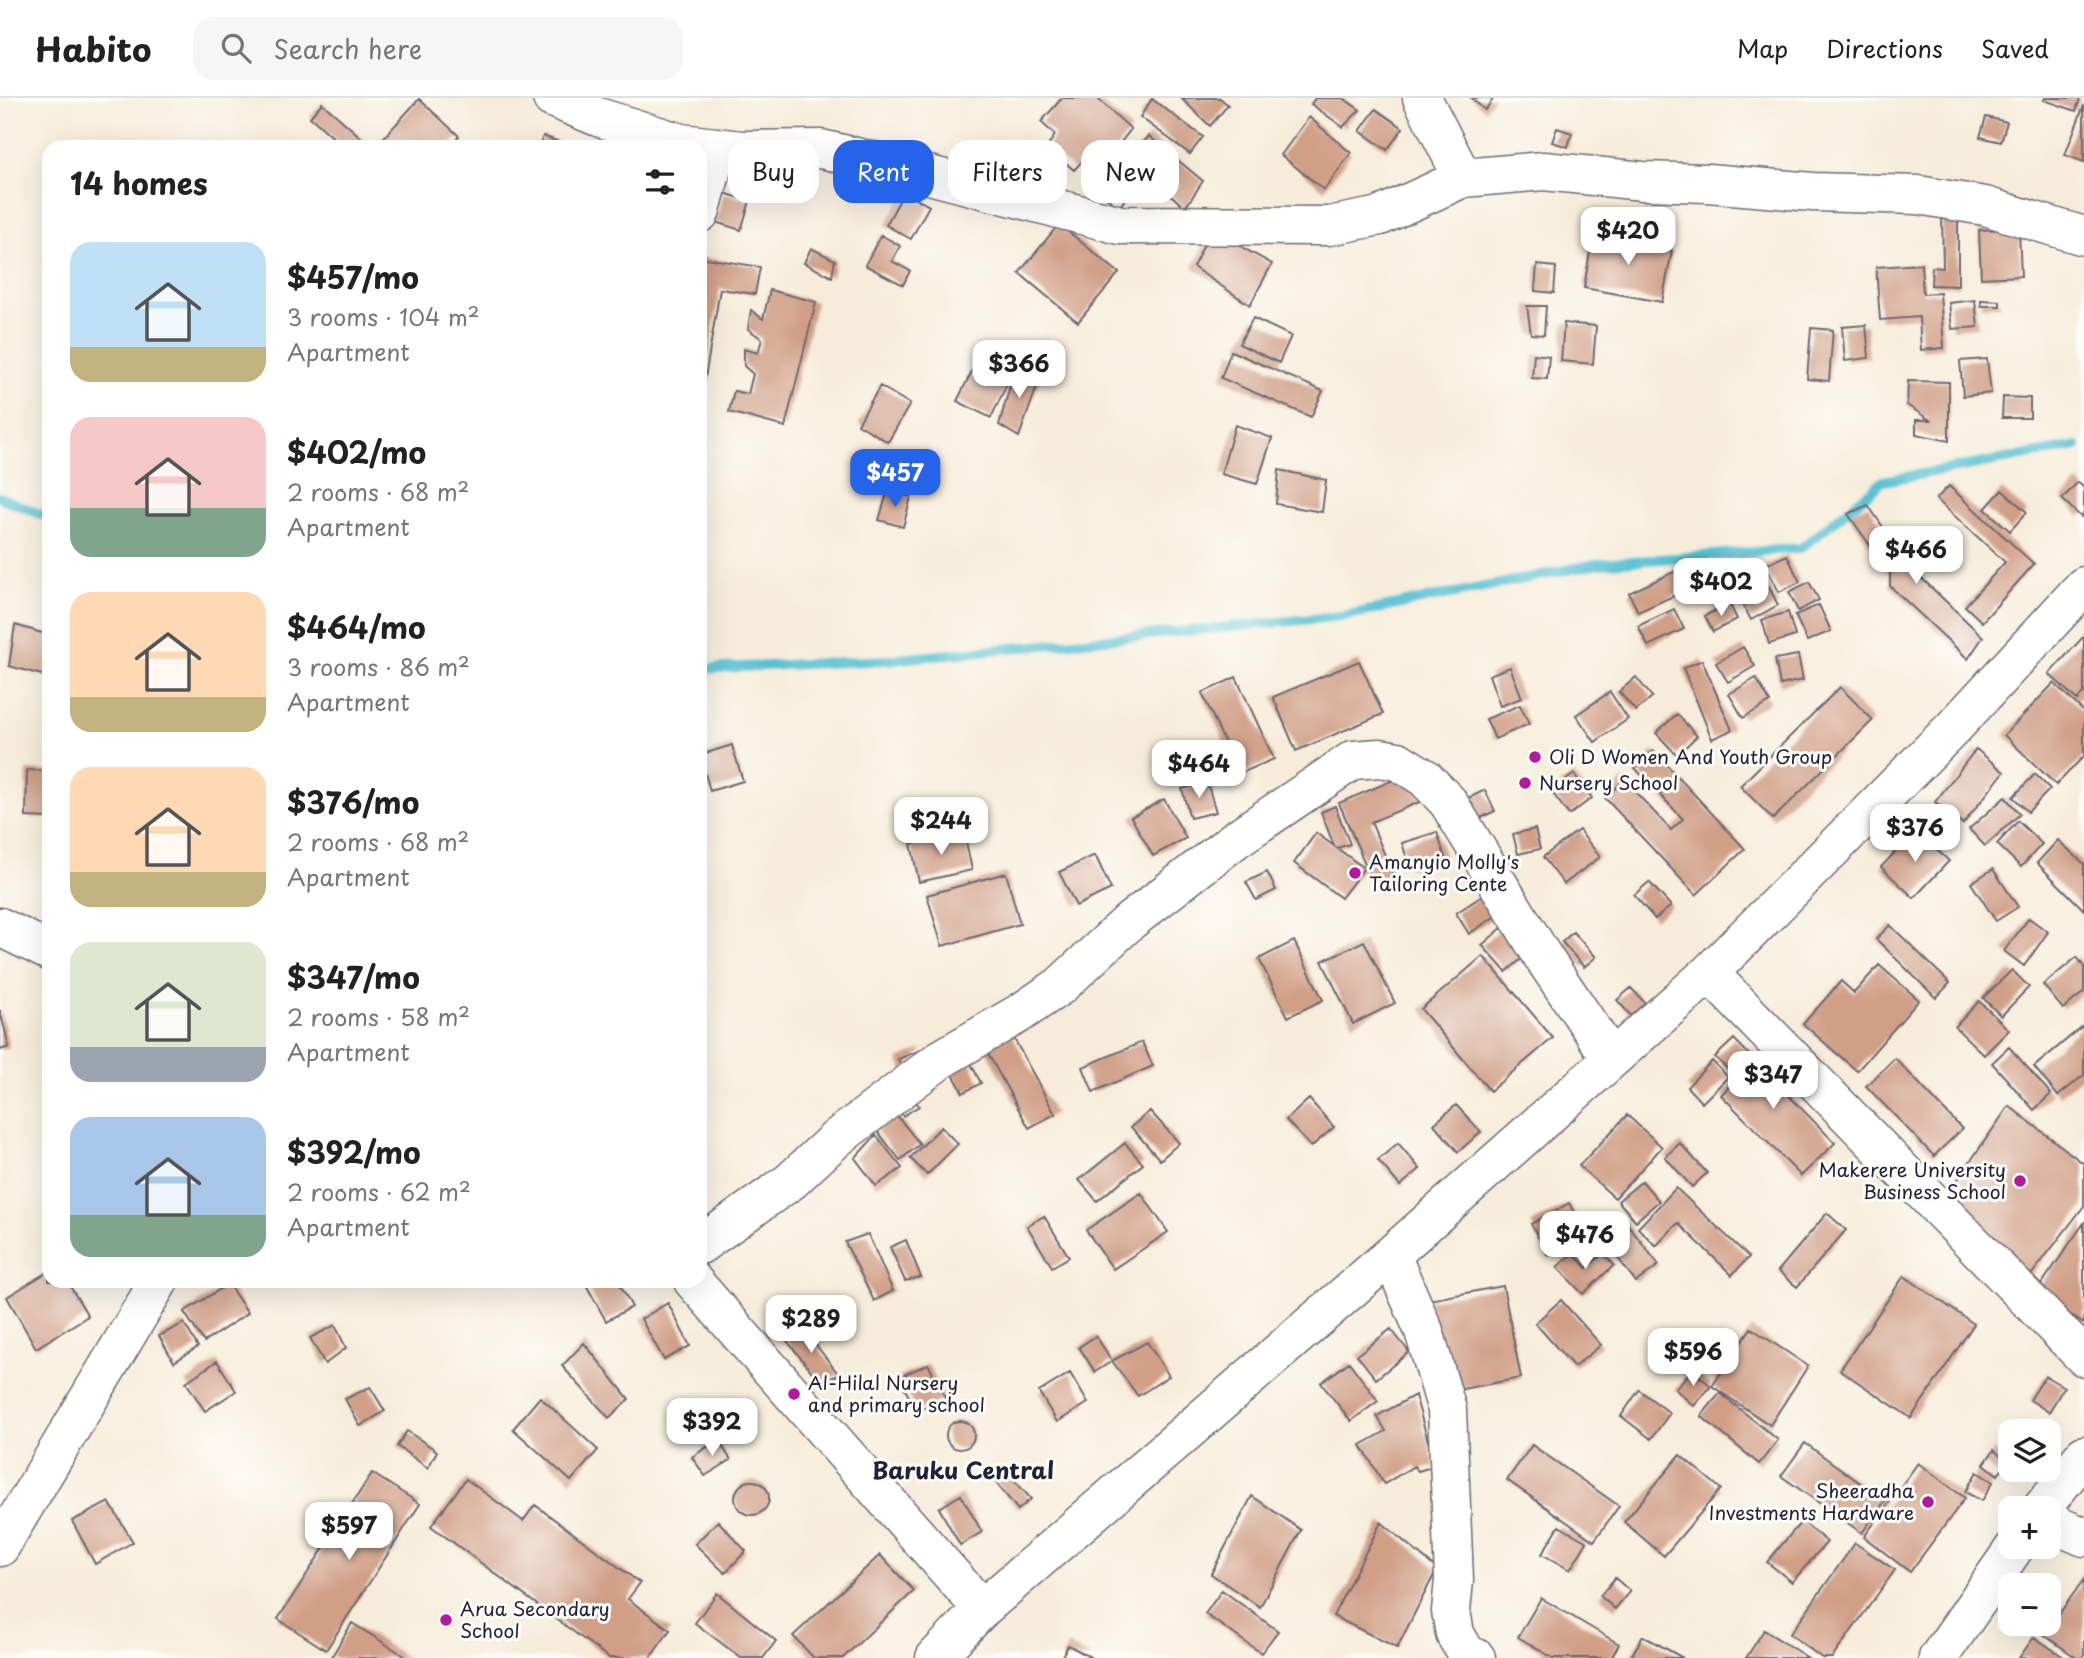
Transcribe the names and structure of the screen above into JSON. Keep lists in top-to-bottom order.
{
  "districts": ["Baruku Central"],
  "places": [
    "Oli D Women And Youth Group",
    "Nursery School",
    "Amanyio Molly's Tailoring Cente",
    "Makerere University Business School",
    "Al-Hilal Nursery and primary school",
    "Sheeradha Investments Hardware",
    "Arua Secondary School"
  ],
  "page": {
    "header": "Habito",
    "search": "Search here",
    "nav": ["Map", "Directions", "Saved"],
    "chip": [
      "Buy",
      "Rent",
      "Filters",
      "New"
    ],
    "heading": "14 homes",
    "price": [
      "$420",
      "$366",
      "$457",
      "$466",
      "$402",
      "$464",
      "$244",
      "$376",
      "$347",
      "$476",
      "$289",
      "$596",
      "$392",
      "$597"
    ],
    "list": [
      {
        "name": "$457/mo",
        "note": "3 rooms · 104 m² · Apartment"
      },
      {
        "name": "$402/mo",
        "note": "2 rooms · 68 m² · Apartment"
      },
      {
        "name": "$464/mo",
        "note": "3 rooms · 86 m² · Apartment"
      },
      {
        "name": "$376/mo",
        "note": "2 rooms · 68 m² · Apartment"
      },
      {
        "name": "$347/mo",
        "note": "2 rooms · 58 m² · Apartment"
      },
      {
        "name": "$392/mo",
        "note": "2 rooms · 62 m² · Apartment"
      }
    ],
    "map_buttons": ["+", "−"]
  }
}
